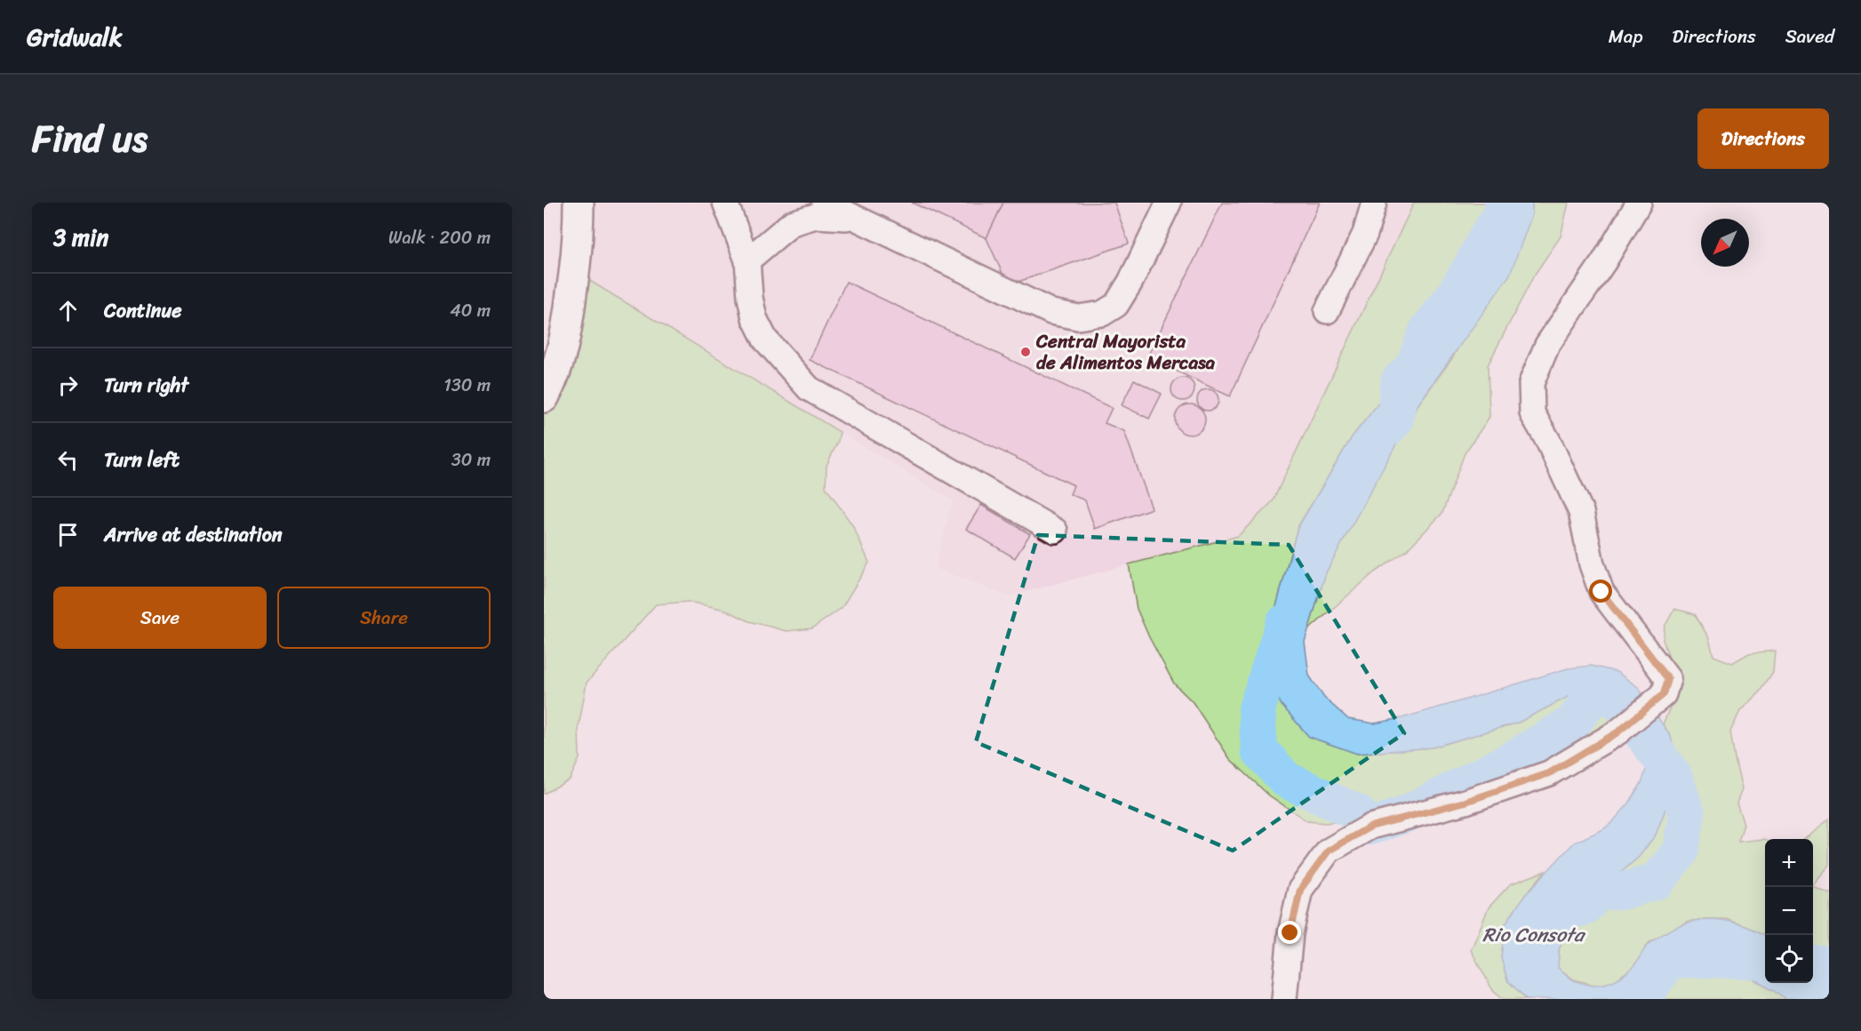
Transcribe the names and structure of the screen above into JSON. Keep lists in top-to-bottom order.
{
  "water": ["Rio Consota"],
  "places": ["Central Mayorista de Alimentos Mercasa"],
  "north": "bottom left",
  "page": {
    "header": "Gridwalk",
    "nav": ["Map", "Directions", "Saved"],
    "title": "Find us",
    "buttons": [
      "Directions",
      ["Save", "Share"]
    ],
    "heading": ["3 min", "Walk · 200 m"],
    "list": [
      ["Continue", "40 m"],
      ["Turn right", "130 m"],
      ["Turn left", "30 m"],
      "Arrive at destination"
    ],
    "map_buttons": ["+", "−"]
  }
}
